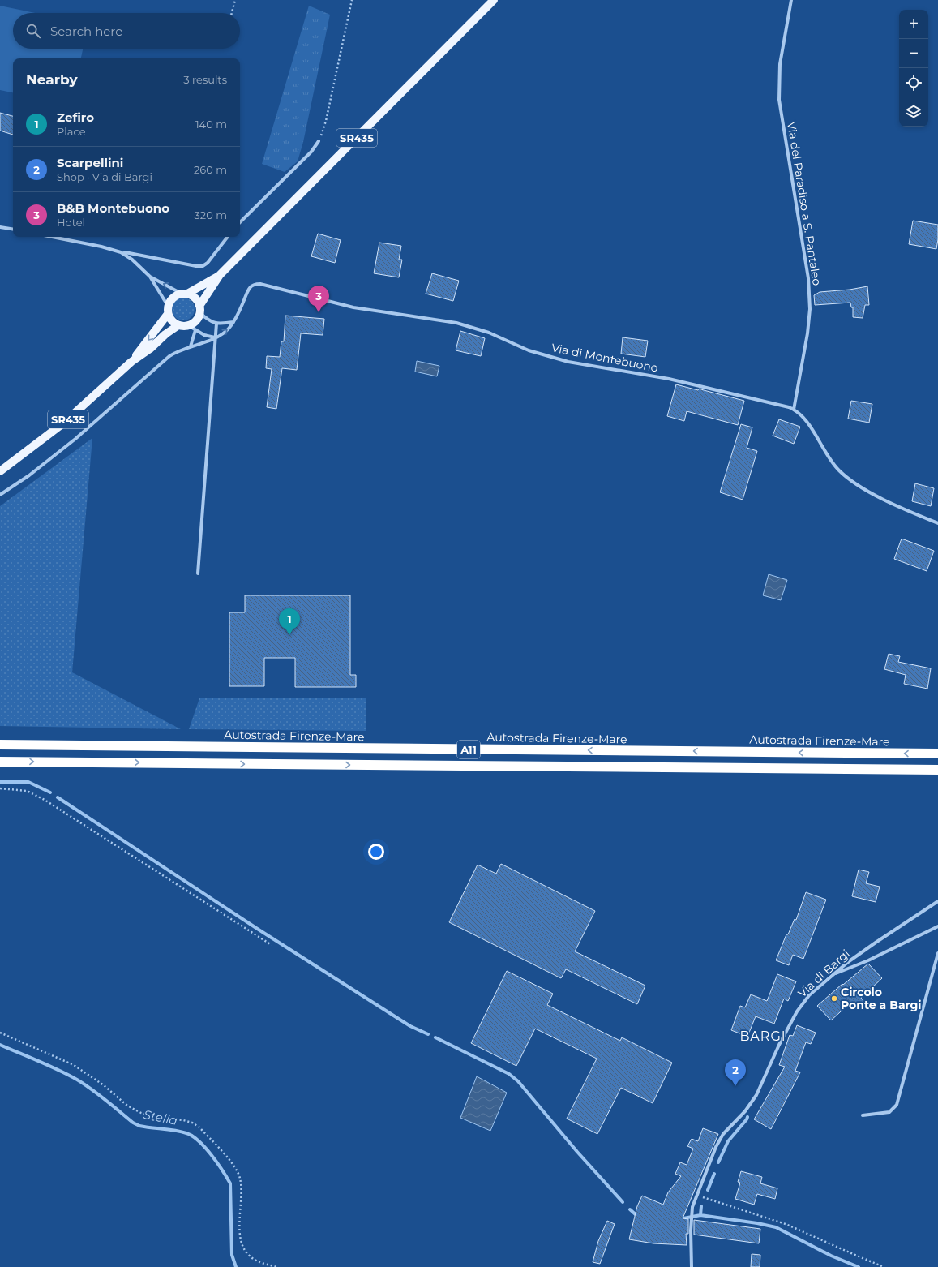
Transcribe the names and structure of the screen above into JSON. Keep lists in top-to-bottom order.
{
  "streets": {
    "highway": ["Autostrada Firenze-Mare", "A11"],
    "main road": ["SR435"],
    "street": ["Via del Paradiso a S. Pantaleo", "Via di Montebuono", "Via di Bargi"]
  },
  "crossings": [
    ["Via del Paradiso a S. Pantaleo", "Via di Montebuono"]
  ],
  "districts": ["BARGI"],
  "water": ["Stella"],
  "places": ["Circolo Ponte a Bargi"],
  "page": {
    "map_buttons": ["+", "−"],
    "search": "Search here",
    "heading": ["Nearby", "3 results"],
    "list": [
      {
        "mark": "1",
        "name": "Zefiro",
        "note": "Place",
        "value": "140 m"
      },
      {
        "mark": "2",
        "name": "Scarpellini",
        "note": "Shop · Via di Bargi",
        "value": "260 m"
      },
      {
        "mark": "3",
        "name": "B&B Montebuono",
        "note": "Hotel",
        "value": "320 m"
      }
    ],
    "pins": ["3", "1", "2"]
  }
}
